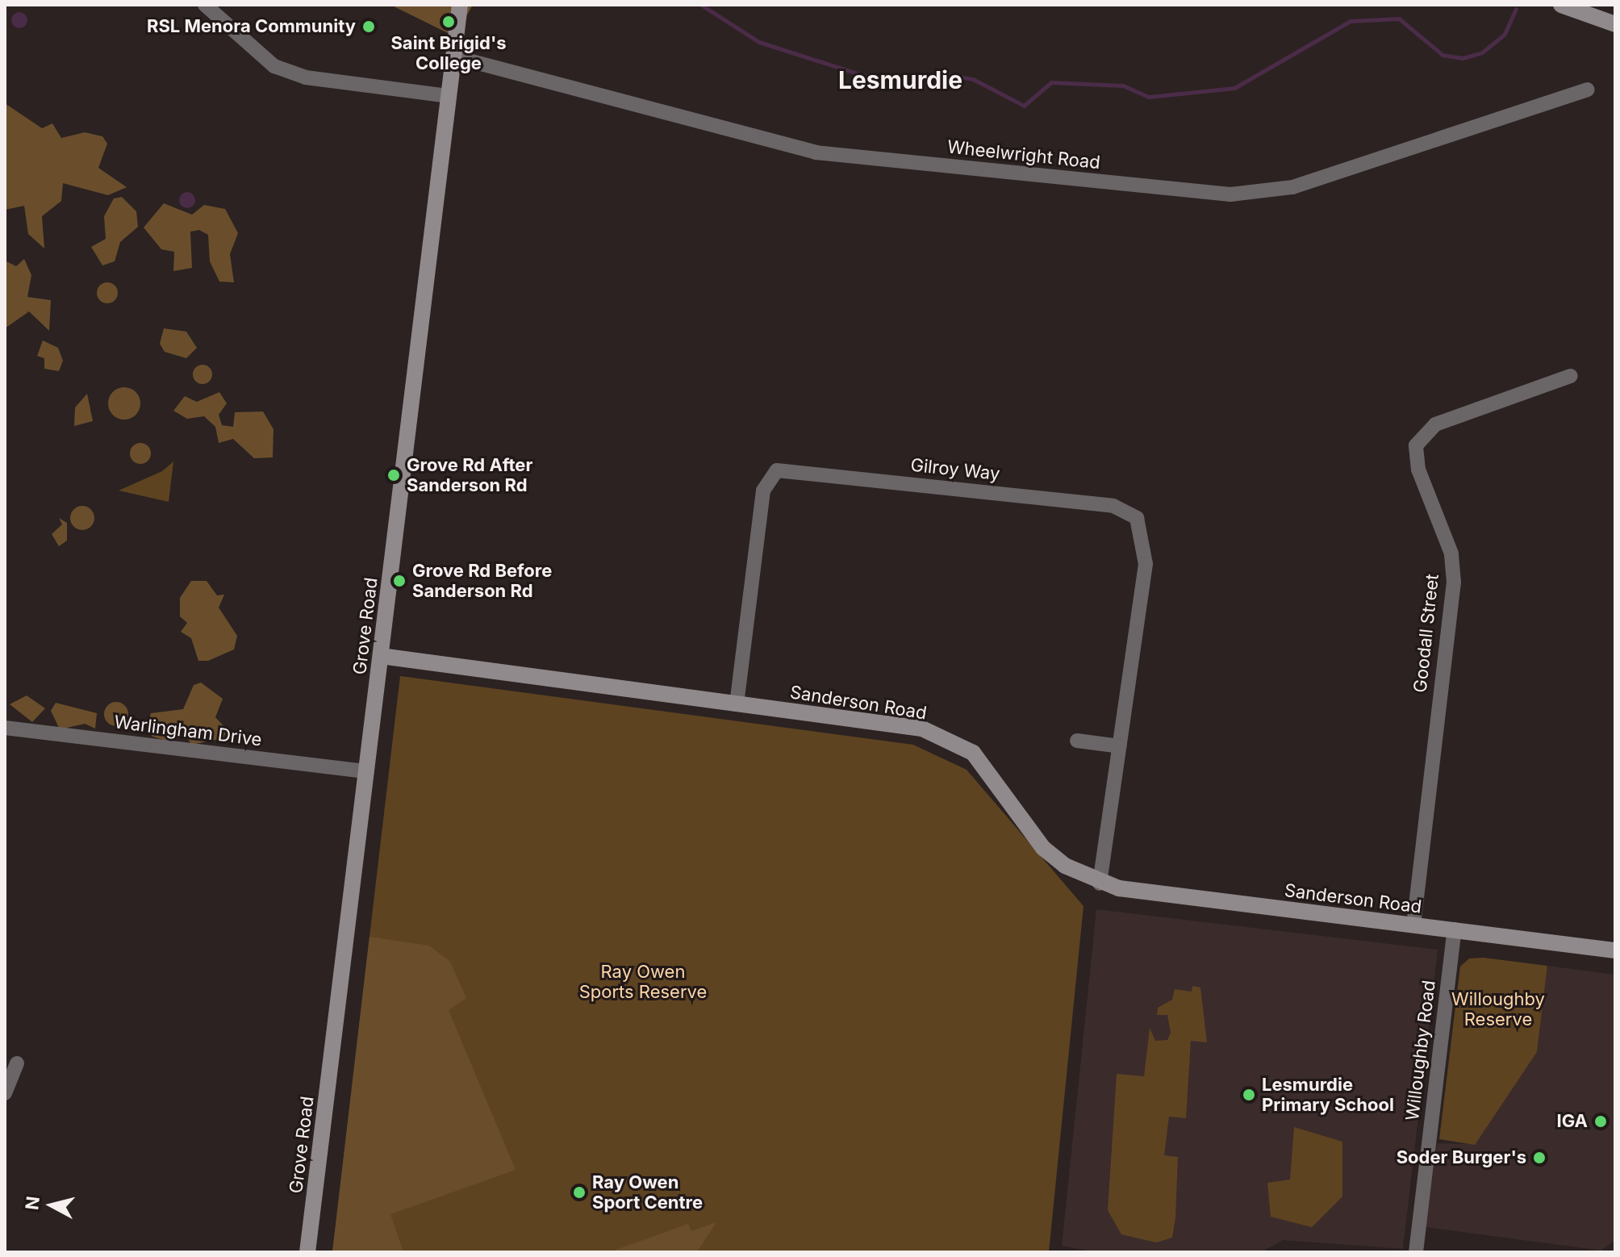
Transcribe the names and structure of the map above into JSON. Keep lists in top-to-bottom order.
{
  "streets": {
    "street": [
      "Wheelwright Road",
      "Gilroy Way",
      "Grove Road",
      "Goodall Street",
      "Sanderson Road",
      "Warlingham Drive",
      "Willoughby Road"
    ]
  },
  "crossings": [
    ["Wheelwright Road", "Grove Road"],
    ["Gilroy Way", "Sanderson Road"],
    ["Grove Road", "Sanderson Road"],
    ["Grove Road", "Warlingham Drive"],
    ["Goodall Street", "Sanderson Road"],
    ["Sanderson Road", "Willoughby Road"]
  ],
  "districts": ["Lesmurdie"],
  "parks": ["Ray Owen Sports Reserve", "Willoughby Reserve"],
  "places": [
    "Saint Brigid's College",
    "RSL Menora Community",
    "Grove Rd After Sanderson Rd",
    "Grove Rd Before Sanderson Rd",
    "Lesmurdie Primary School",
    "IGA",
    "Soder Burger's",
    "Ray Owen Sport Centre"
  ],
  "north": "left"
}
